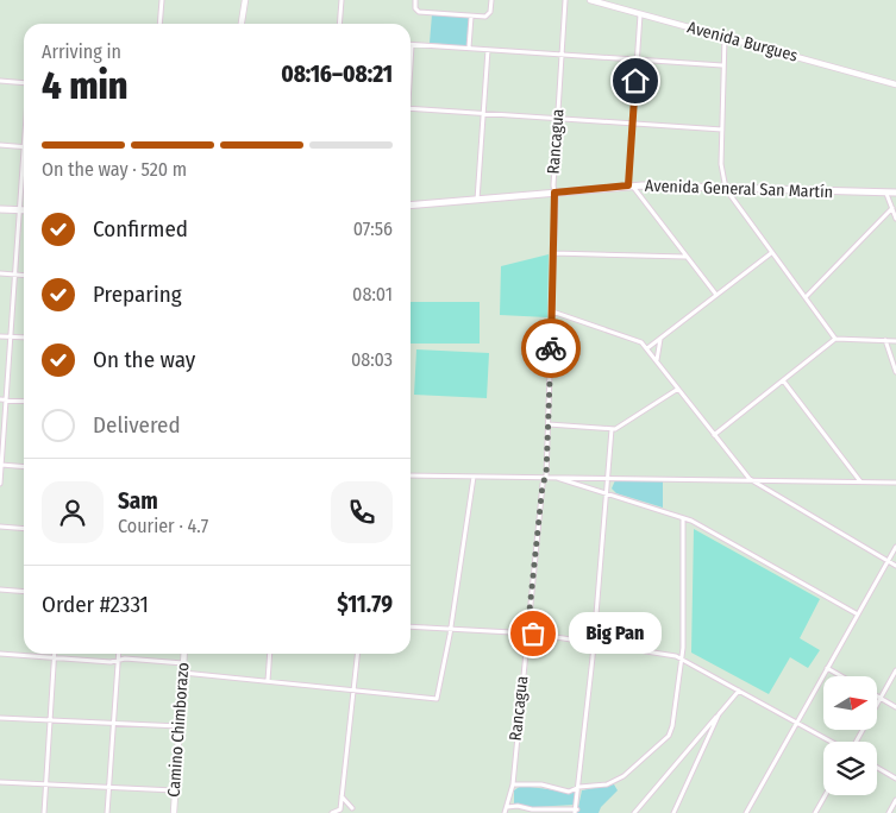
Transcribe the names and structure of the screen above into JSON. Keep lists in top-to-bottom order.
{
  "streets": {
    "main road": ["Avenida General San Martín"],
    "street": ["Avenida Burgues", "Rancagua", "Camino Chimborazo"]
  },
  "crossings": [
    ["Rancagua", "Avenida General San Martín"]
  ],
  "places": ["Big Pan"],
  "north": "right",
  "page": {
    "heading": ["4 min", "Arriving in", "08:16–08:21"],
    "panel": [
      "Sam",
      "Courier · 4.7",
      "Order #2331",
      "$11.79"
    ],
    "bar": "On the way · 520 m",
    "list": [
      ["Confirmed", "07:56"],
      ["Preparing", "08:01"],
      ["On the way", "08:03"],
      "Delivered"
    ],
    "bubble": "Big Pan"
  }
}
